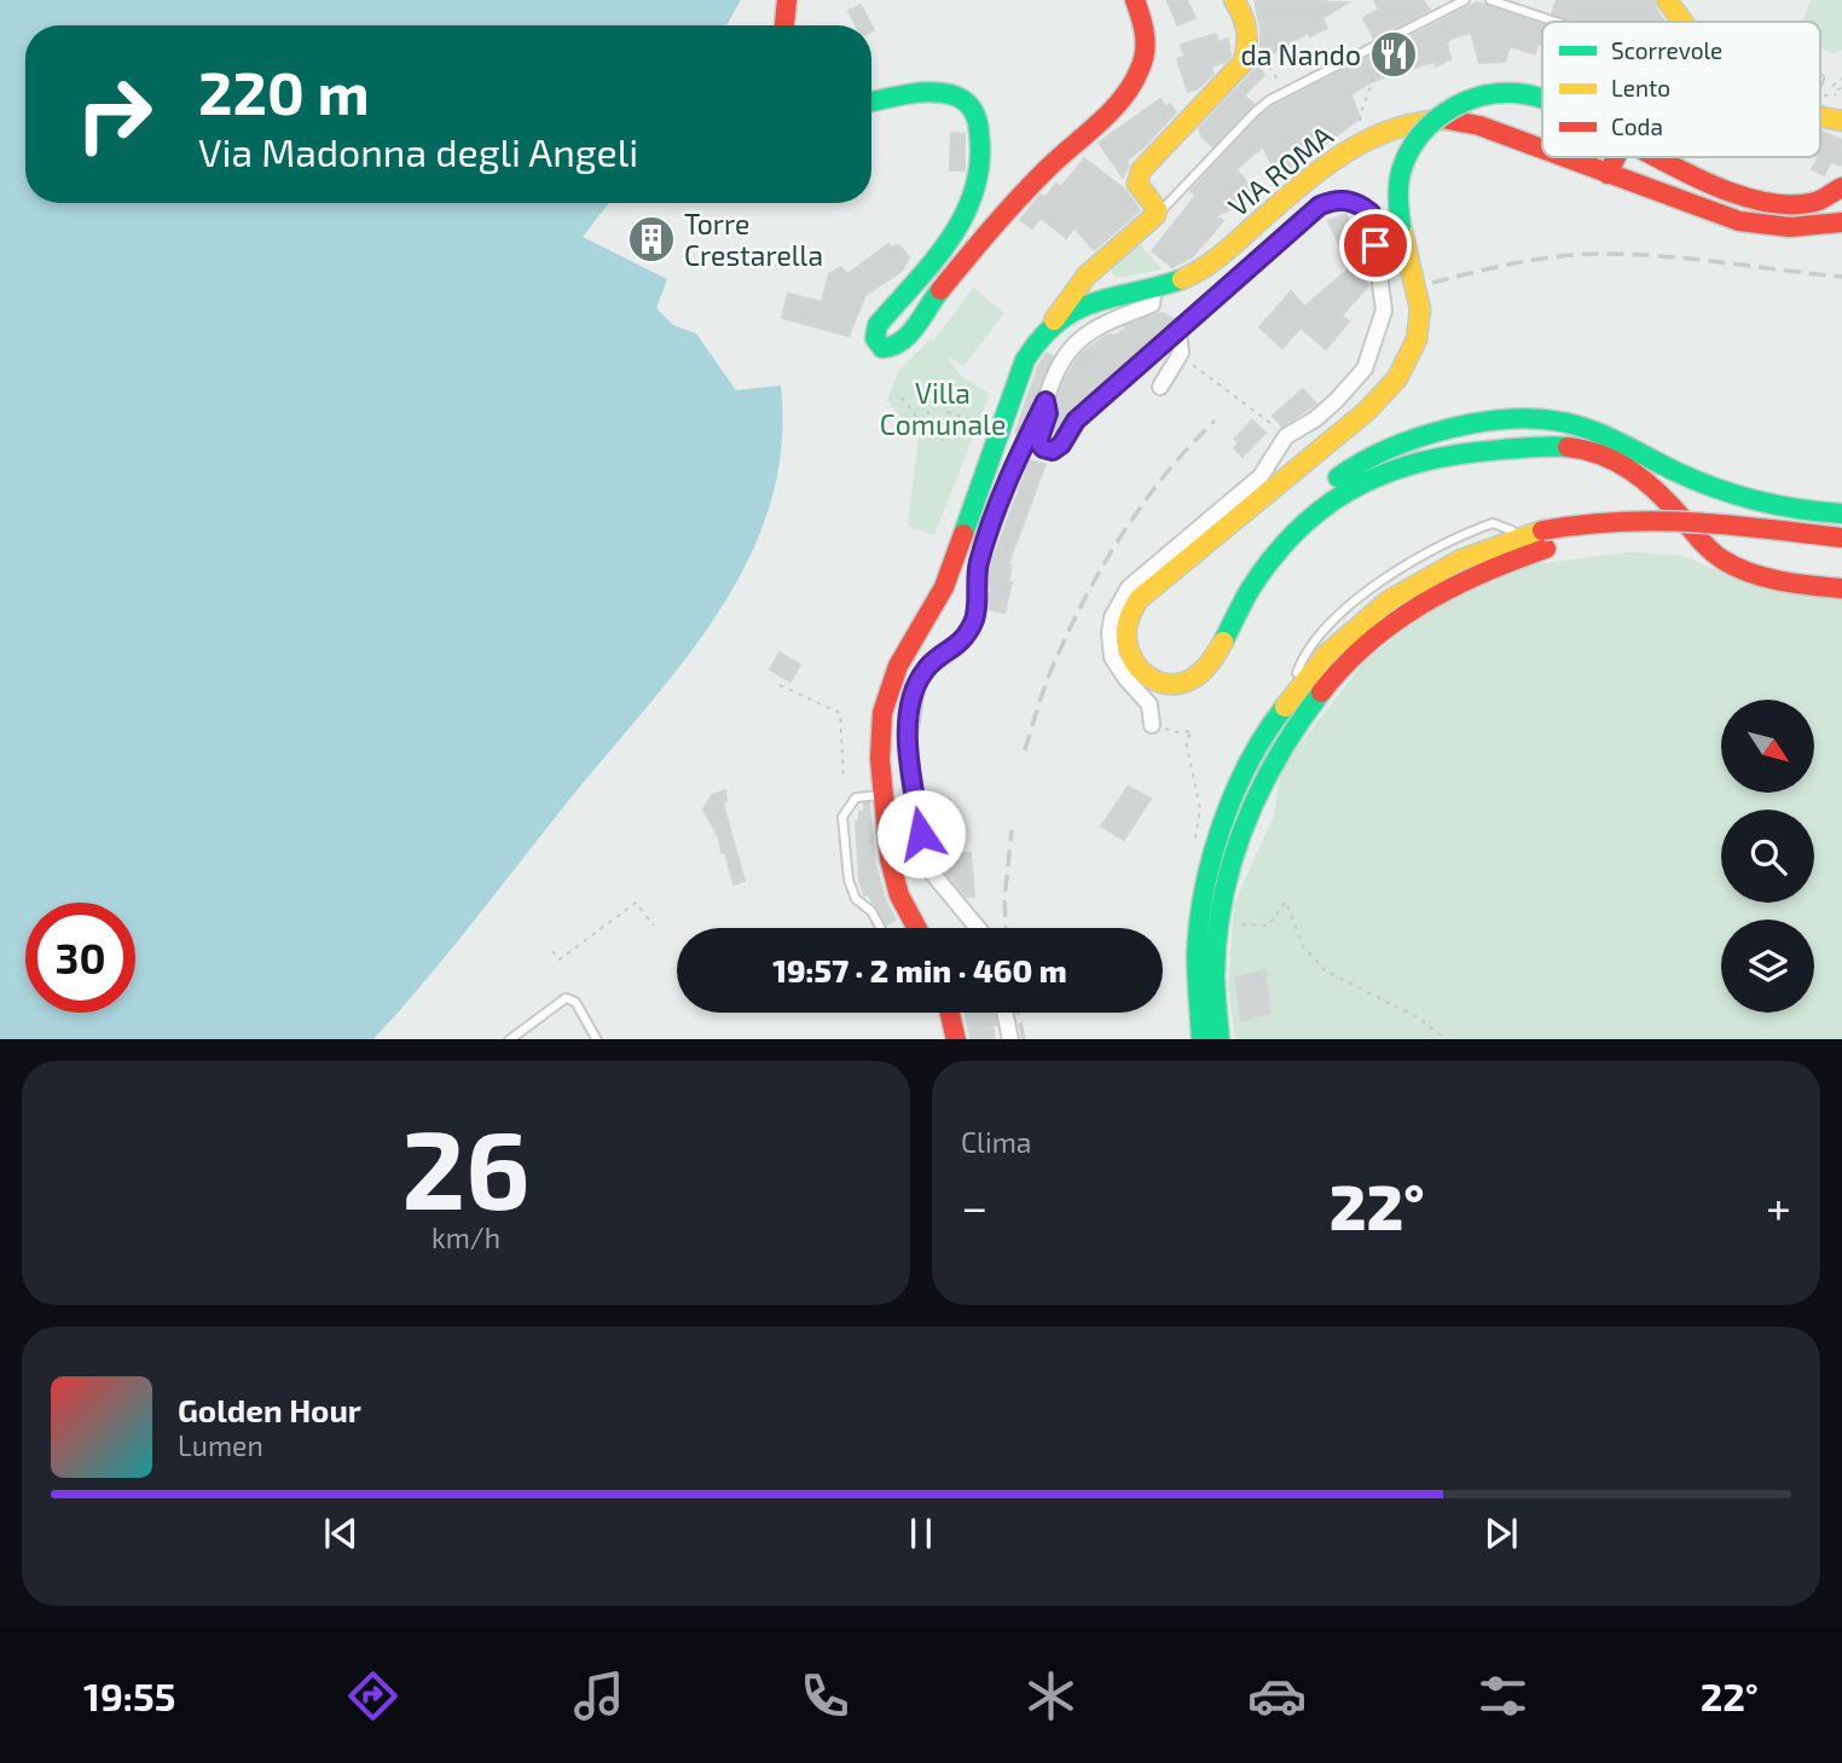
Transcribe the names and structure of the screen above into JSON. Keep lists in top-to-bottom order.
{
  "streets": {
    "main road": ["VIA ROMA"]
  },
  "parks": ["Villa Comunale"],
  "places": {
    "restaurant": ["da Nando"],
    "building": ["Torre Crestarella"]
  },
  "legend": ["Scorrevole", "Lento", "Coda"],
  "north": "bottom right",
  "page": {
    "turn": ["220 m", "Via Madonna degli Angeli"],
    "limit": "30",
    "trip": "19:57 · 2 min · 460 m",
    "tile": [
      ["26", "km/h"],
      "Clima"
    ],
    "heat": ["−", "22°", "+"],
    "song": ["Golden Hour", "Lumen"],
    "tabs": ["19:55", "22°"]
  }
}
